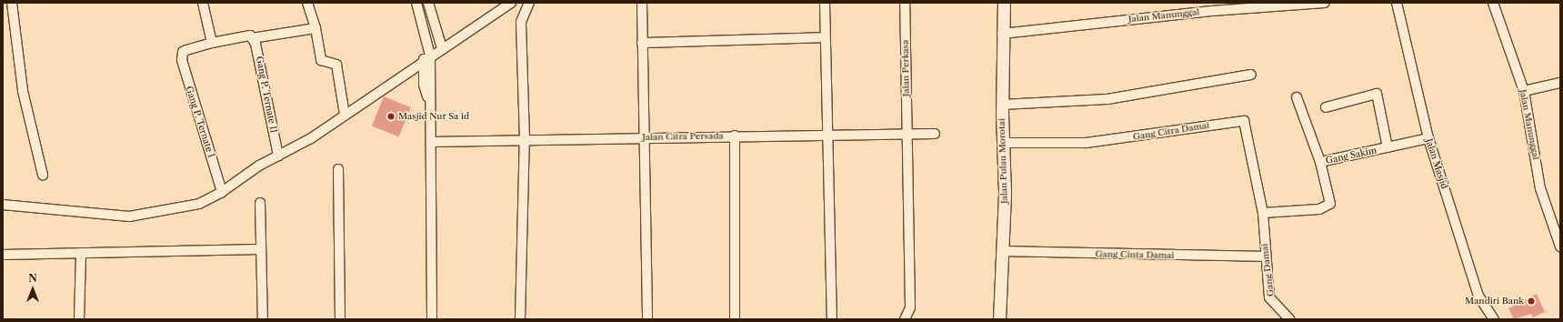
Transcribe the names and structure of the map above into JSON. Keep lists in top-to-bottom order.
{
  "streets": {
    "street": [
      "Jalan Manunggal",
      "Jalan Perkasa",
      "Gang P. Ternate II",
      "Gang P. Ternate I",
      "Gang Citra Damai",
      "Jalan Citra Persada",
      "Gang Sakim",
      "Jalan Pulau Morotai",
      "Jalan Masjid",
      "Gang Cinta Damai",
      "Gang Damai"
    ]
  },
  "crossings": [
    ["Jalan Manunggal", "Jalan Pulau Morotai"],
    ["Jalan Perkasa", "Jalan Citra Persada"],
    ["Gang Citra Damai", "Gang Sakim"],
    ["Gang Citra Damai", "Jalan Pulau Morotai"],
    ["Gang Citra Damai", "Gang Damai"],
    ["Gang Sakim", "Jalan Masjid"],
    ["Gang Sakim", "Gang Damai"],
    ["Jalan Pulau Morotai", "Gang Cinta Damai"],
    ["Gang Cinta Damai", "Gang Damai"]
  ],
  "places": ["Masjid Nur Sa id", "Mandiri Bank"],
  "north": "top"
}
